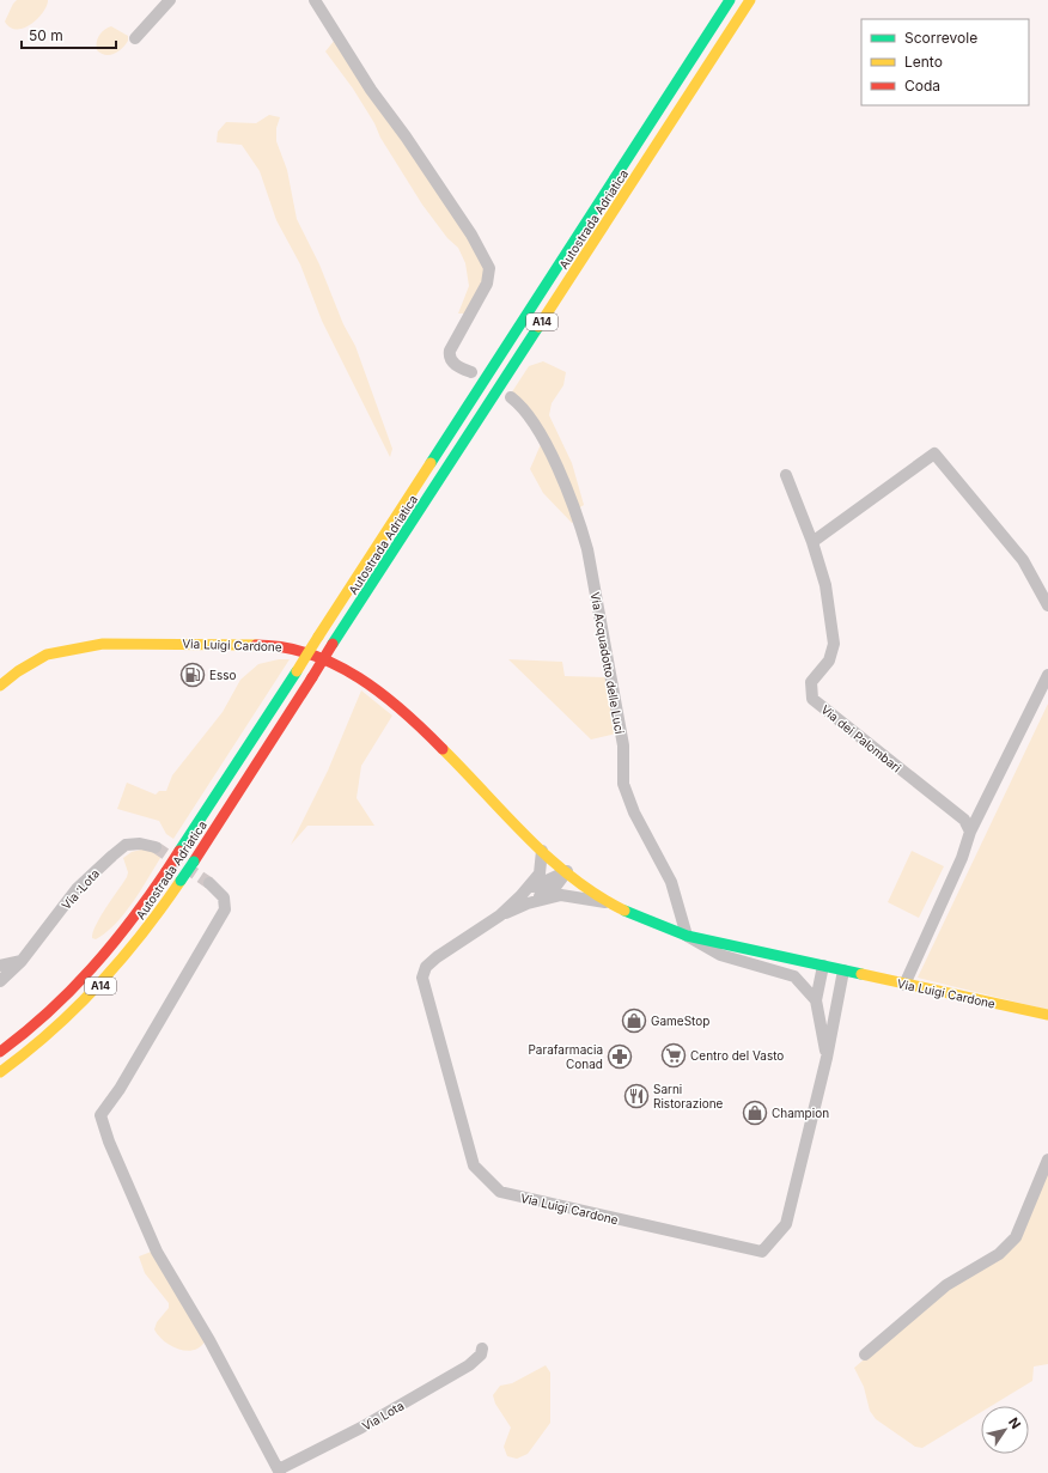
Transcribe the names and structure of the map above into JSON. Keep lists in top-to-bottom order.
{
  "streets": {
    "main road": ["Autostrada Adriatica", "A14", "Via Luigi Cardone"],
    "street": [
      "Via Acquadotto delle Luci",
      "Via dei Palombari",
      "Via :Lota",
      "Via Lota"
    ]
  },
  "crossings": [
    ["Via Luigi Cardone", "Via Acquadotto delle Luci"]
  ],
  "places": {
    "fuel station": ["Esso"],
    "shop": ["GameStop", "Champion"],
    "supermarket": ["Centro del Vasto"],
    "pharmacy": ["Parafarmacia Conad"],
    "restaurant": ["Sarni Ristorazione"]
  },
  "legend": ["Scorrevole", "Lento", "Coda"],
  "scale_bar": "50 m",
  "north": "top right"
}
